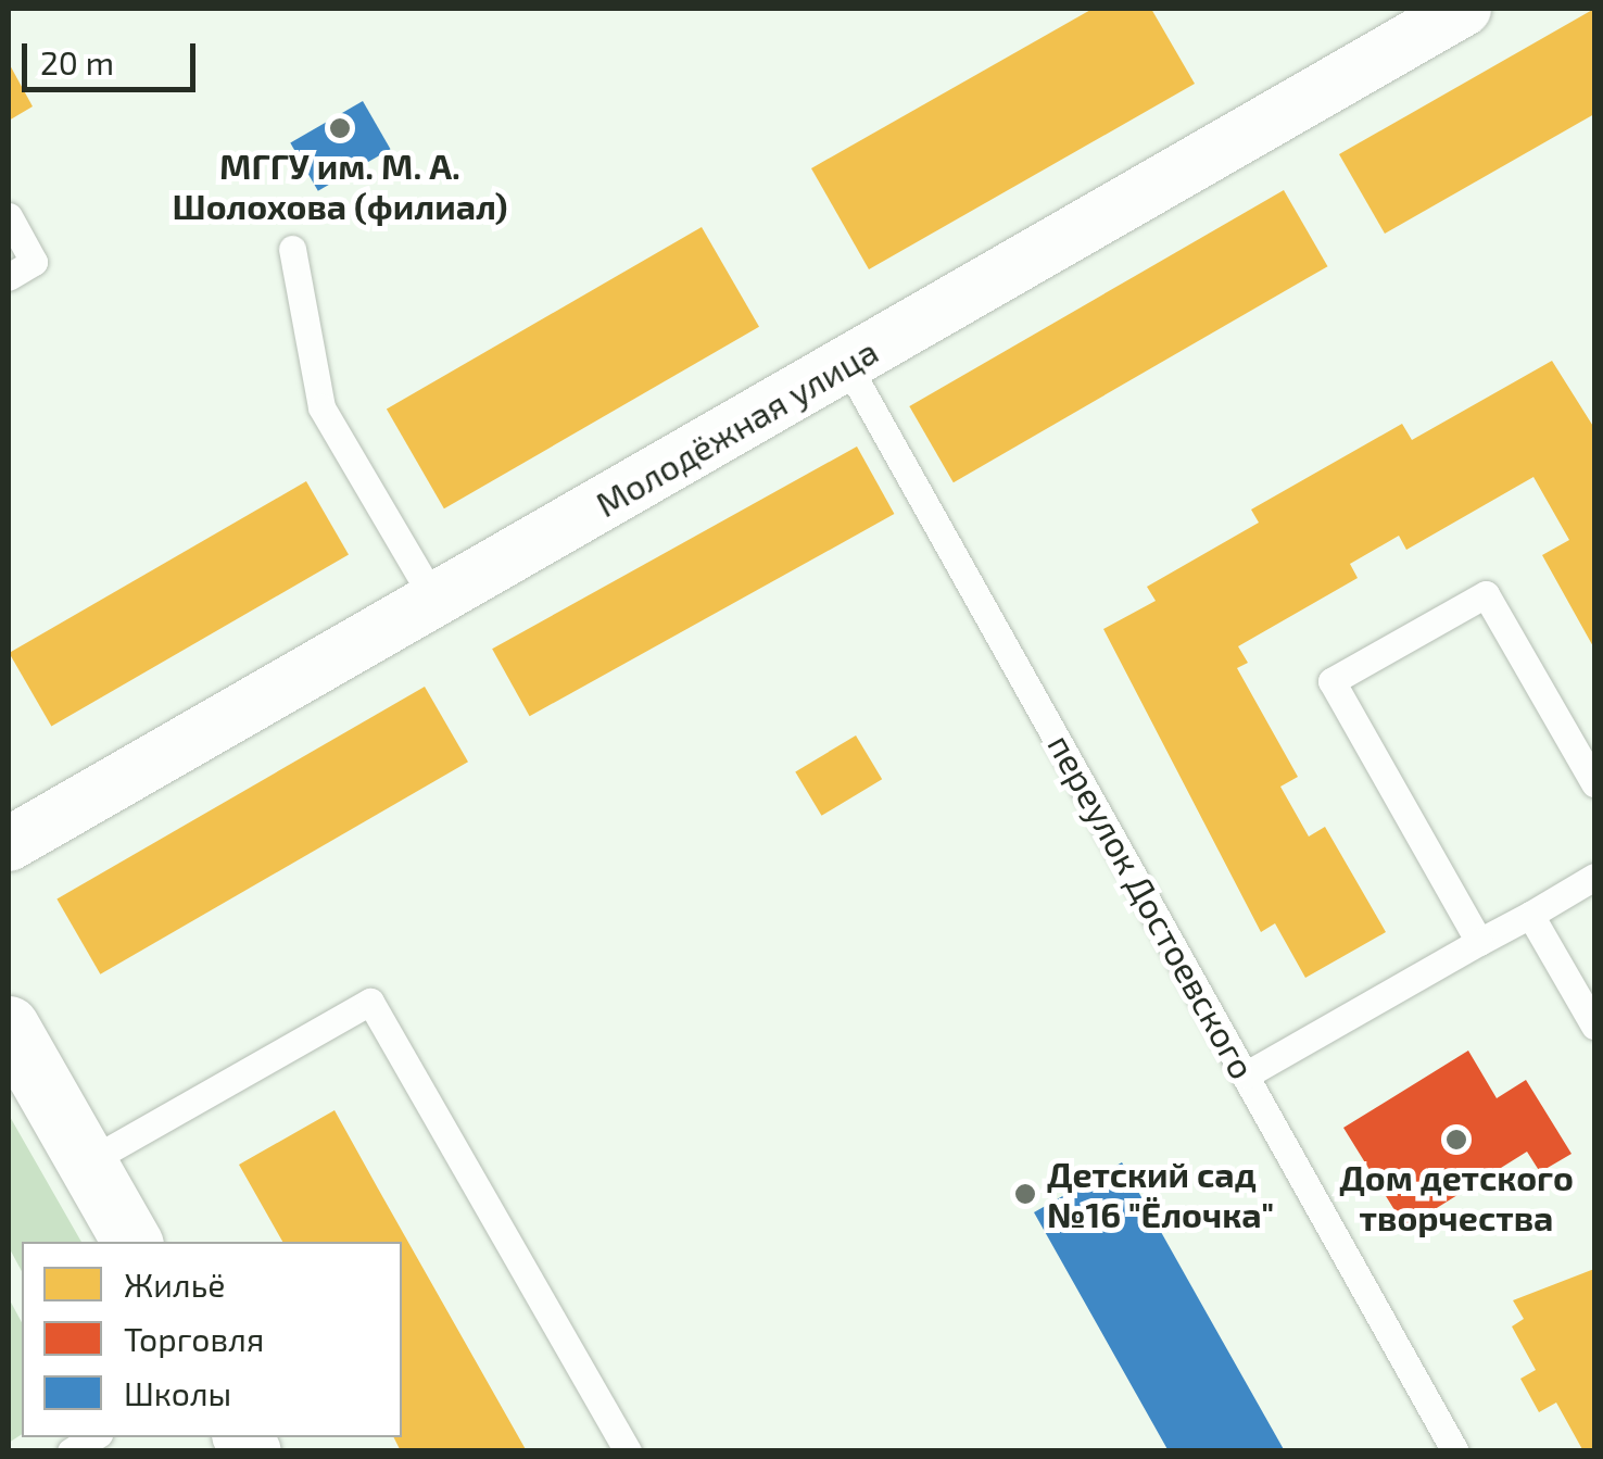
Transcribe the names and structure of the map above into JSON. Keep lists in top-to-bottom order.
{
  "streets": {
    "street": ["Молодёжная улица"],
    "lane": ["переулок Достоевского"]
  },
  "crossings": [
    ["Молодёжная улица", "переулок Достоевского"]
  ],
  "places": ["МГГУ им. М. А. Шолохова (филиал)", "Дом детского творчества", "Детский сад №16 \"Ёлочка\""],
  "legend": ["Жильё", "Торговля", "Школы"],
  "scale_bar": "20 m"
}
